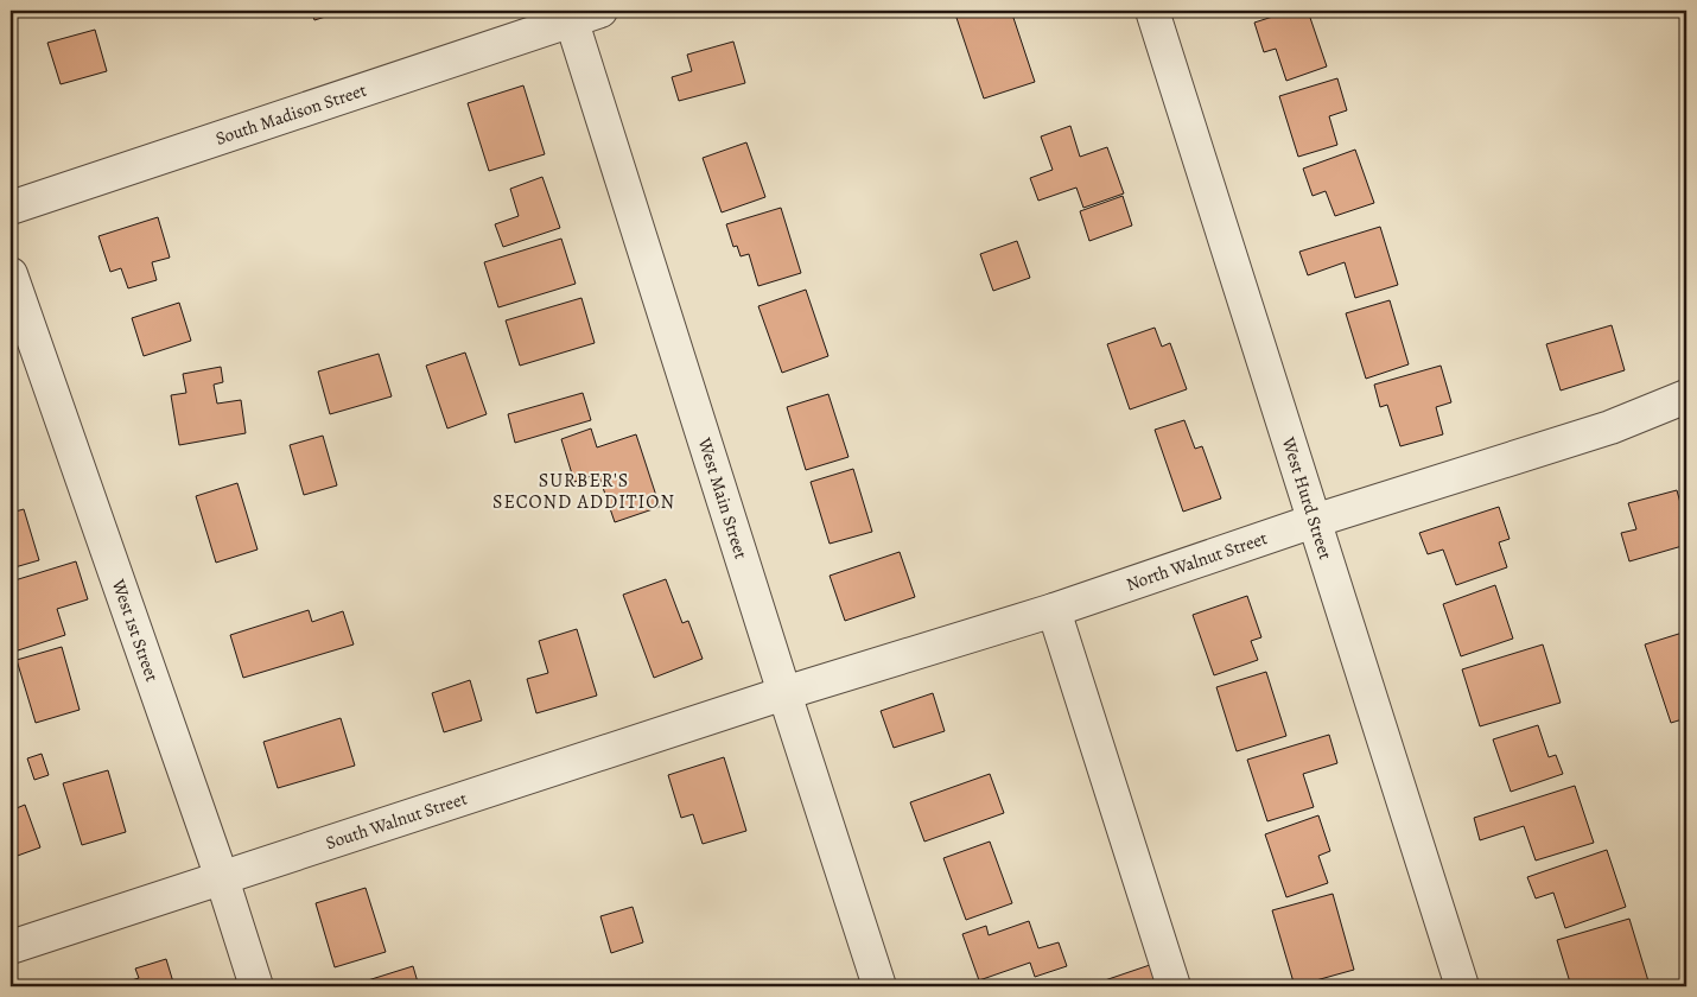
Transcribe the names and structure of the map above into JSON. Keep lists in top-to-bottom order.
{
  "streets": {
    "street": [
      "South Madison Street",
      "West Main Street",
      "West Hurd Street",
      "North Walnut Street",
      "West 1st Street",
      "South Walnut Street"
    ]
  },
  "crossings": [
    ["South Madison Street", "West Main Street"],
    ["West Main Street", "North Walnut Street"],
    ["West Main Street", "South Walnut Street"],
    ["West Hurd Street", "North Walnut Street"],
    ["North Walnut Street", "South Walnut Street"],
    ["West 1st Street", "South Walnut Street"]
  ],
  "districts": ["SURBER'S SECOND ADDITION"]
}
